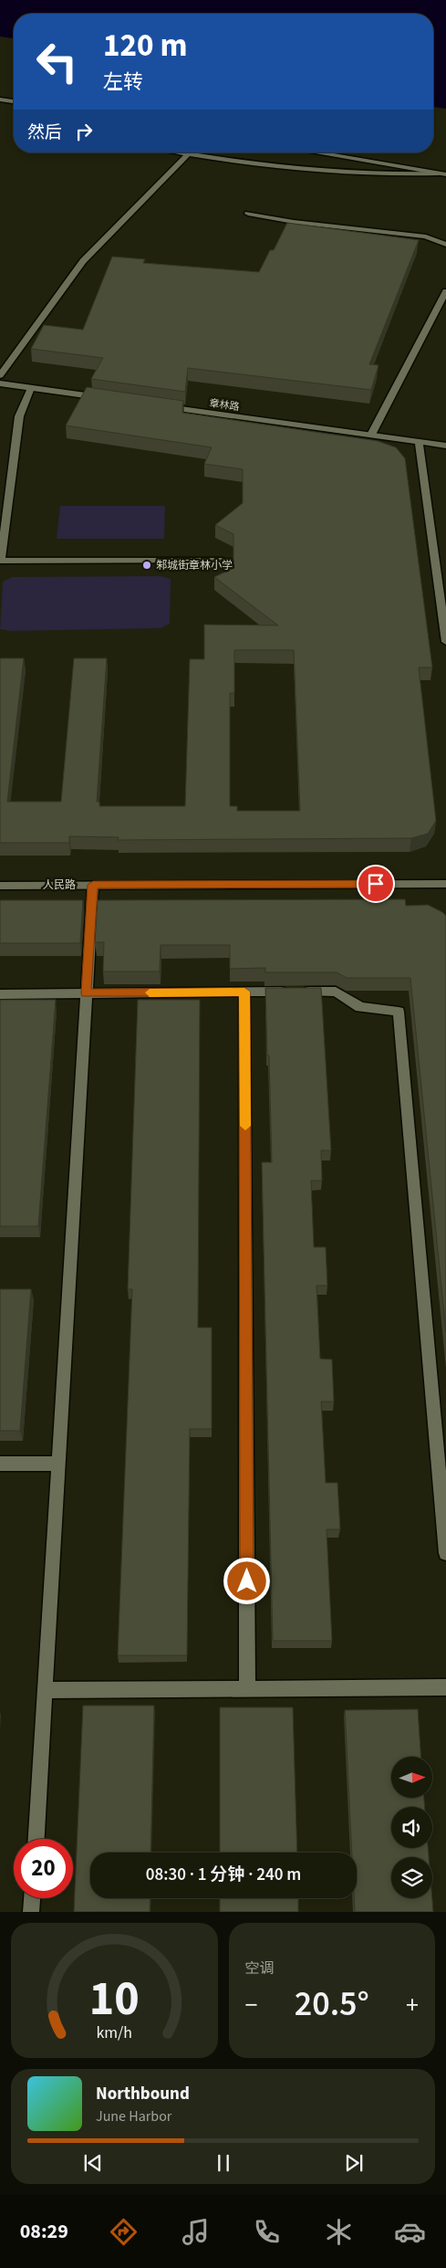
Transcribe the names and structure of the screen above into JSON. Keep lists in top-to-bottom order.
{
  "streets": {
    "street": ["章林路", "人民路"]
  },
  "places": ["邾城街章林小学"],
  "north": "right",
  "page": {
    "turn": ["120 m", "左转"],
    "then": "然后",
    "limit": "20",
    "trip": "08:30 · 1 分钟 · 240 m",
    "tile": "空调",
    "heat": ["−", "20.5°", "+"],
    "song": ["Northbound", "June Harbor"],
    "tabs": "08:29",
    "gauge": ["10", "km/h"]
  }
}
